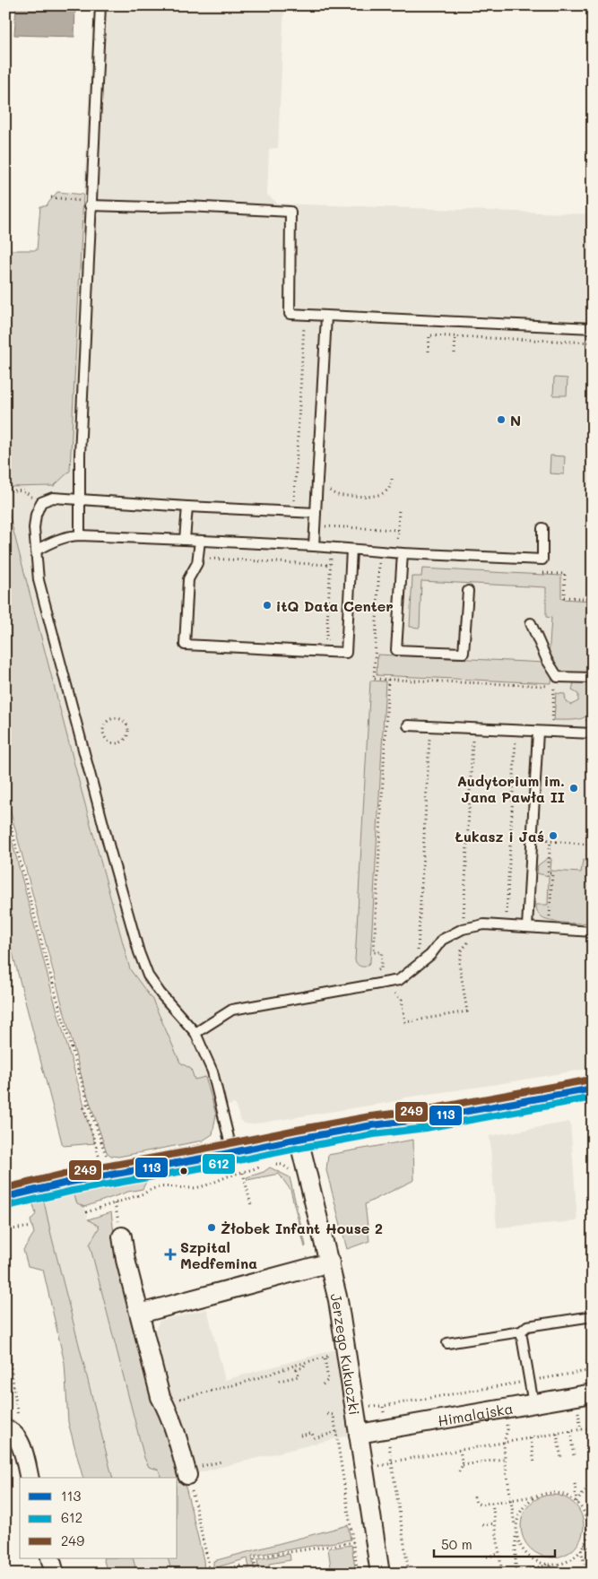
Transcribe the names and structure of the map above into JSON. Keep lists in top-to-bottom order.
{
  "streets": {
    "street": ["Jerzego Kukuczki", "Himalajska"]
  },
  "crossings": [
    ["Jerzego Kukuczki", "Himalajska"]
  ],
  "places": {
    "other": [
      "N",
      "itQ Data Center",
      "Audytorium im. Jana Pawła II",
      "Łukasz i Jaś",
      "Żłobek Infant House 2"
    ],
    "health": ["Szpital Medfemina"]
  },
  "lines": ["transit line 249", "transit line 113", "transit line 612"],
  "legend": ["113", "612", "249"],
  "scale_bar": "50 m"
}
